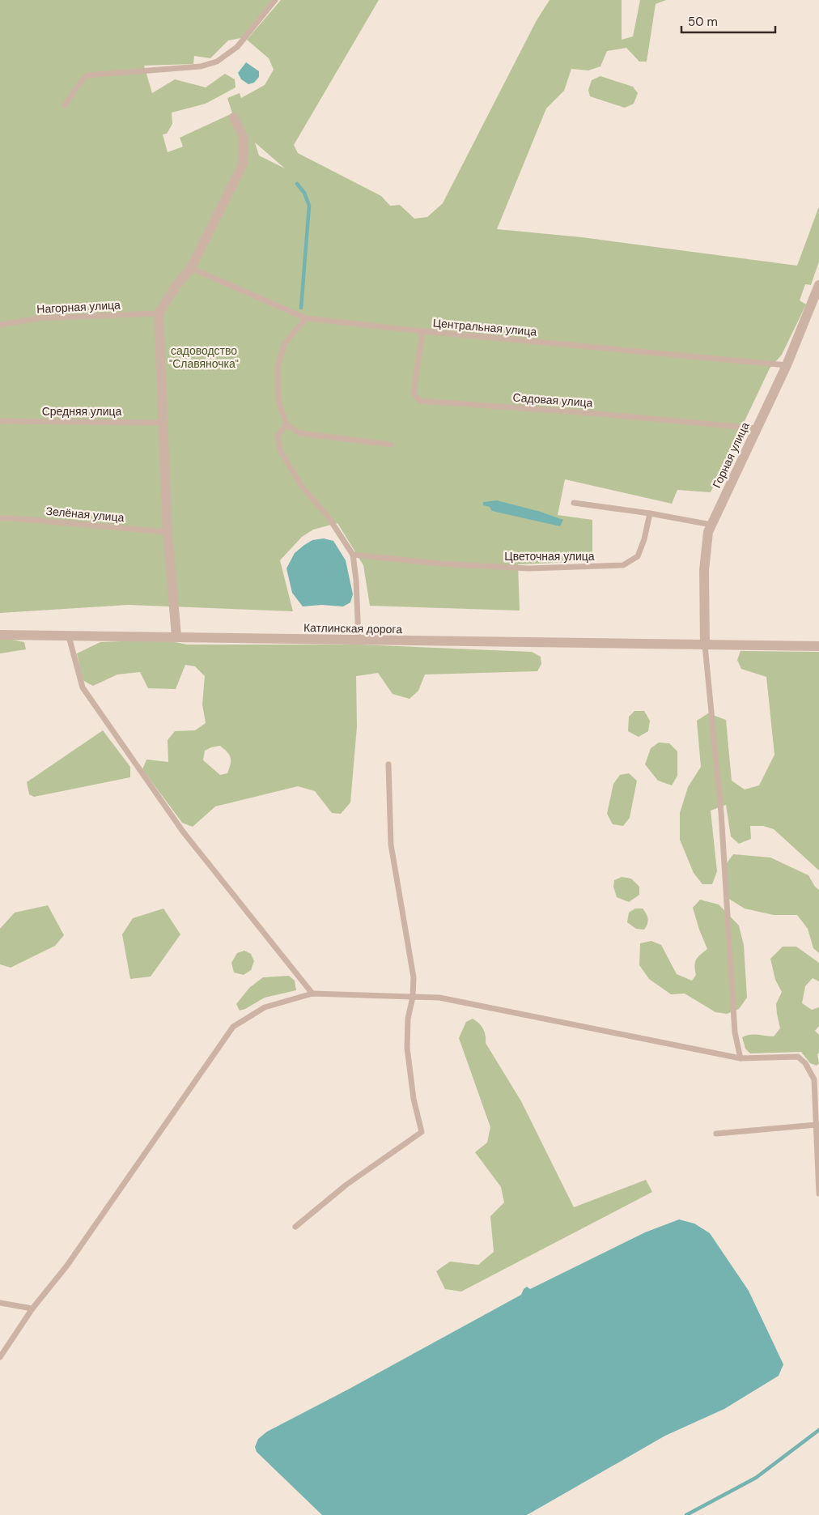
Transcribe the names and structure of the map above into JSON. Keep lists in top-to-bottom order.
{
  "streets": {
    "street": ["Горная улица", "Катлинская дорога"],
    "lane": [
      "Нагорная улица",
      "Центральная улица",
      "Садовая улица",
      "Средняя улица",
      "Зелёная улица",
      "Цветочная улица"
    ]
  },
  "crossings": [
    ["Центральная улица", "Садовая улица"],
    ["Центральная улица", "Горная улица"],
    ["Садовая улица", "Горная улица"],
    ["Горная улица", "Катлинская дорога"]
  ],
  "parks": ["садоводство \"Славяночка\""],
  "scale_bar": "50 m"
}
